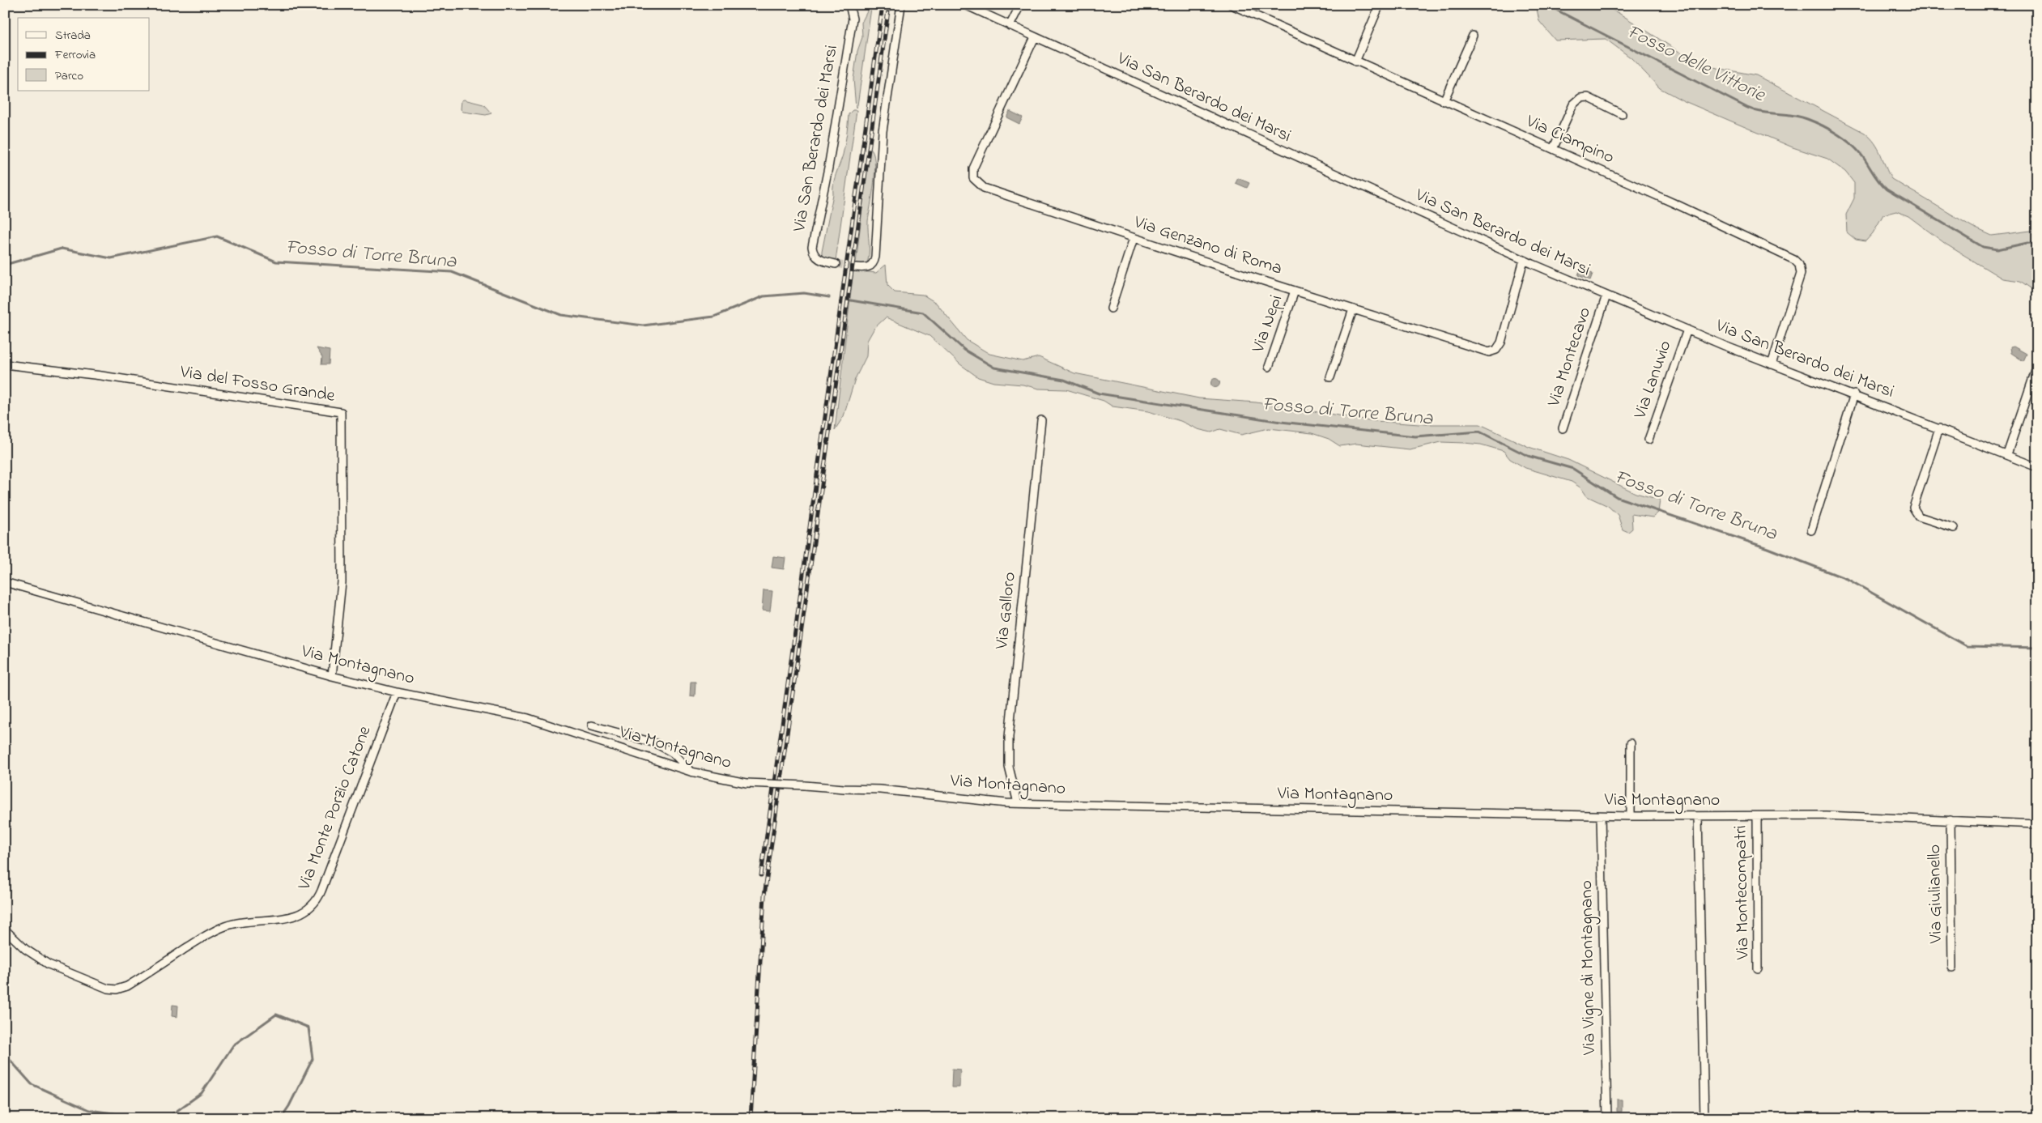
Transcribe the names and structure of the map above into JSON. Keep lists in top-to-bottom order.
{
  "streets": {
    "street": [
      "Via San Berardo dei Marsi",
      "Via Ciampino",
      "Via Genzano di Roma",
      "Via Nepi",
      "Via Montecavo",
      "Via Lanuvio",
      "Via del Fosso Grande",
      "Via Galloro",
      "Via Montagnano",
      "Via Monte Porzio Catone",
      "Via Montecompatri",
      "Via Giulianello",
      "Via Vigne di Montagnano"
    ]
  },
  "crossings": [
    ["Via San Berardo dei Marsi", "Via Ciampino"],
    ["Via San Berardo dei Marsi", "Via Genzano di Roma"],
    ["Via San Berardo dei Marsi", "Via Montecavo"],
    ["Via San Berardo dei Marsi", "Via Lanuvio"],
    ["Via Genzano di Roma", "Via Nepi"],
    ["Via del Fosso Grande", "Via Montagnano"],
    ["Via Galloro", "Via Montagnano"],
    ["Via Montagnano", "Via Monte Porzio Catone"],
    ["Via Montagnano", "Via Montecompatri"],
    ["Via Montagnano", "Via Giulianello"],
    ["Via Montagnano", "Via Vigne di Montagnano"]
  ],
  "water": ["Fosso delle Vittorie", "Fosso di Torre Bruna"],
  "legend": ["Strada", "Ferrovia", "Parco"]
}
